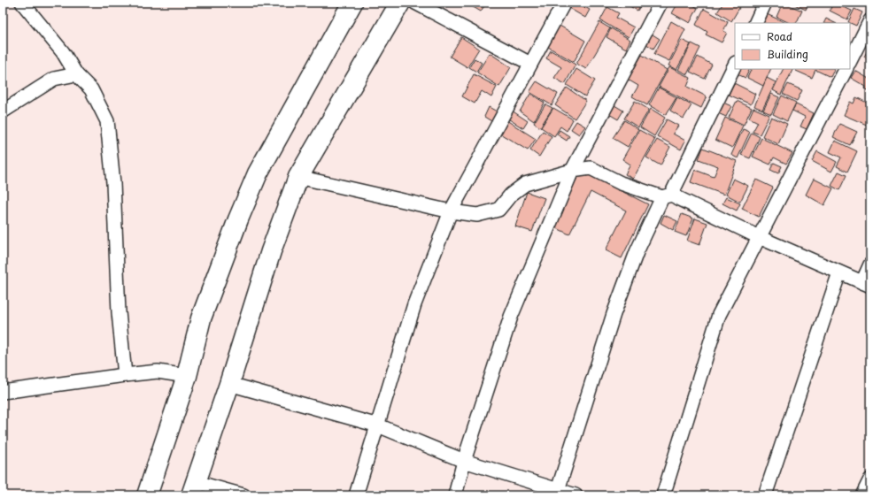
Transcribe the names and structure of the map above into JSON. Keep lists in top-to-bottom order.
{
  "legend": ["Road", "Building"]
}
